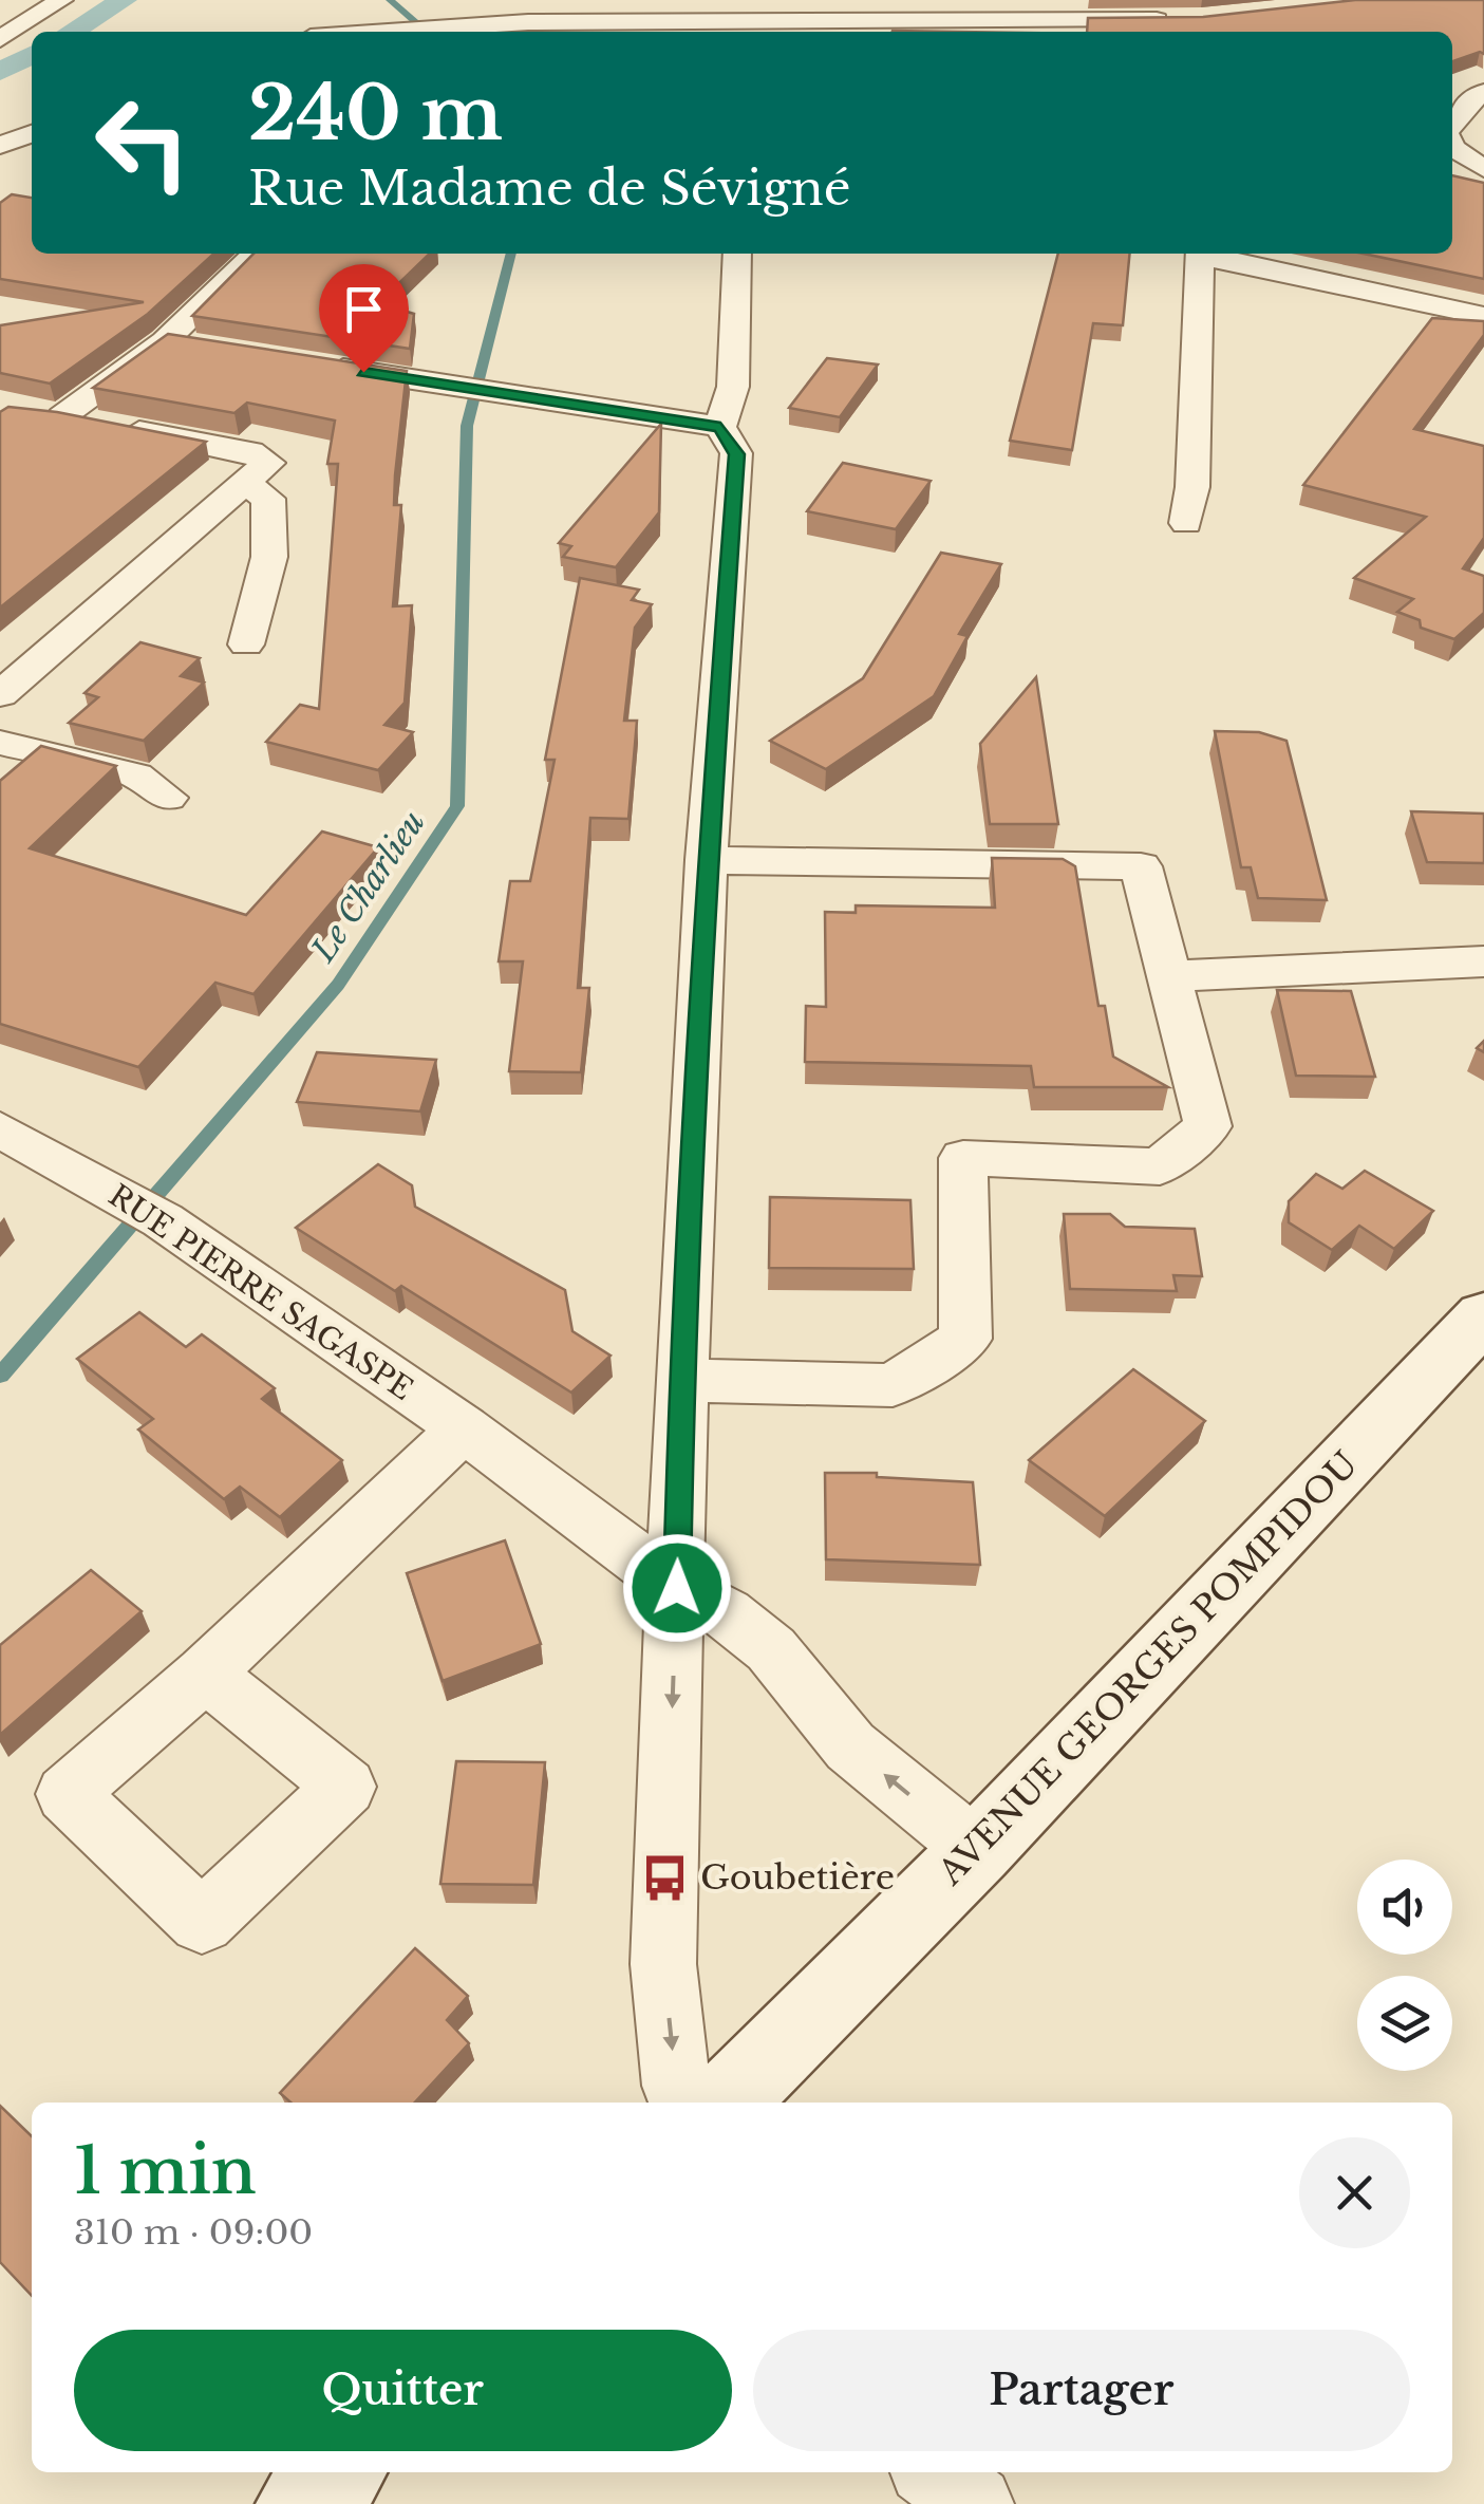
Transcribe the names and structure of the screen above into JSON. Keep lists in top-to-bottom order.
{
  "streets": {
    "main road": ["AVENUE GEORGES POMPIDOU"],
    "street": ["RUE PIERRE SAGASPE"]
  },
  "crossings": [
    ["RUE PIERRE SAGASPE", "AVENUE GEORGES POMPIDOU"]
  ],
  "water": ["Le Charlieu"],
  "places": {
    "bus stop": ["Goubetière"]
  },
  "page": {
    "turn": ["240 m", "Rue Madame de Sévigné"],
    "heading": ["1 min", "310 m · 09:00"],
    "buttons": ["Quitter", "Partager"]
  }
}
